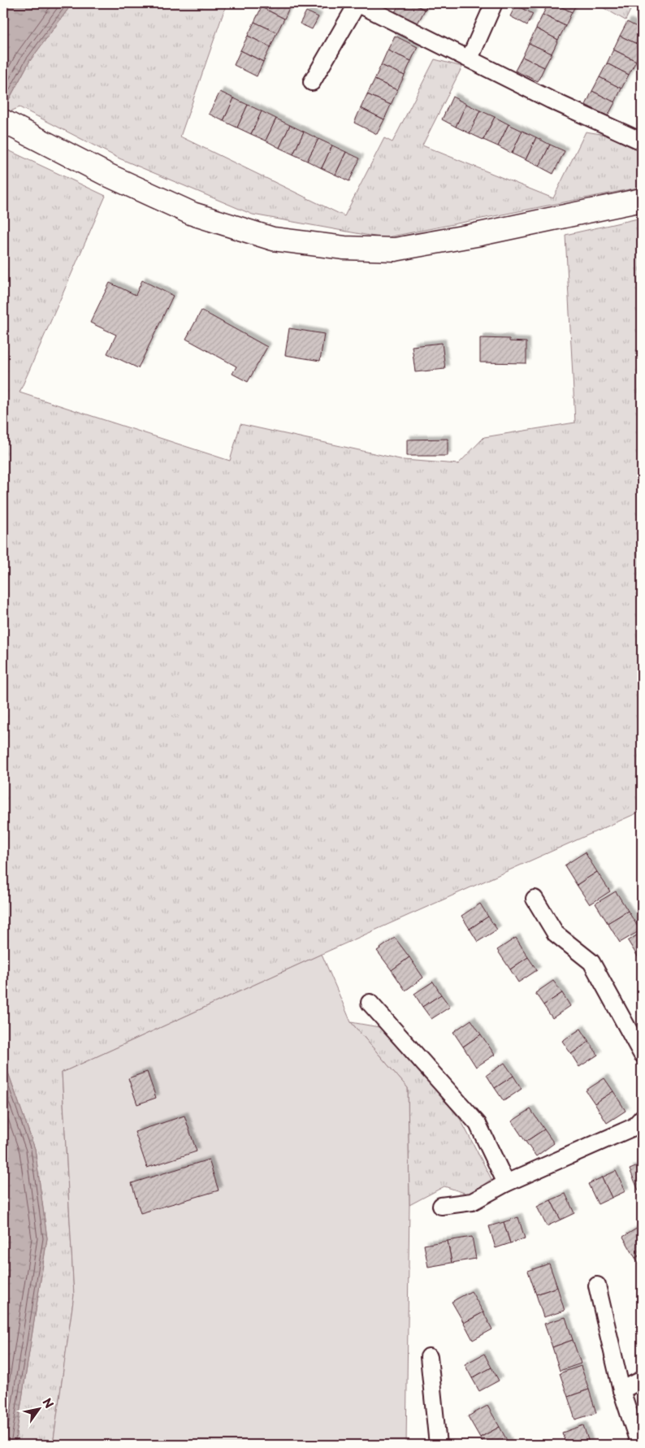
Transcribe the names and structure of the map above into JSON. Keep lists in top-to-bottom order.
{
  "north": "top right"
}
